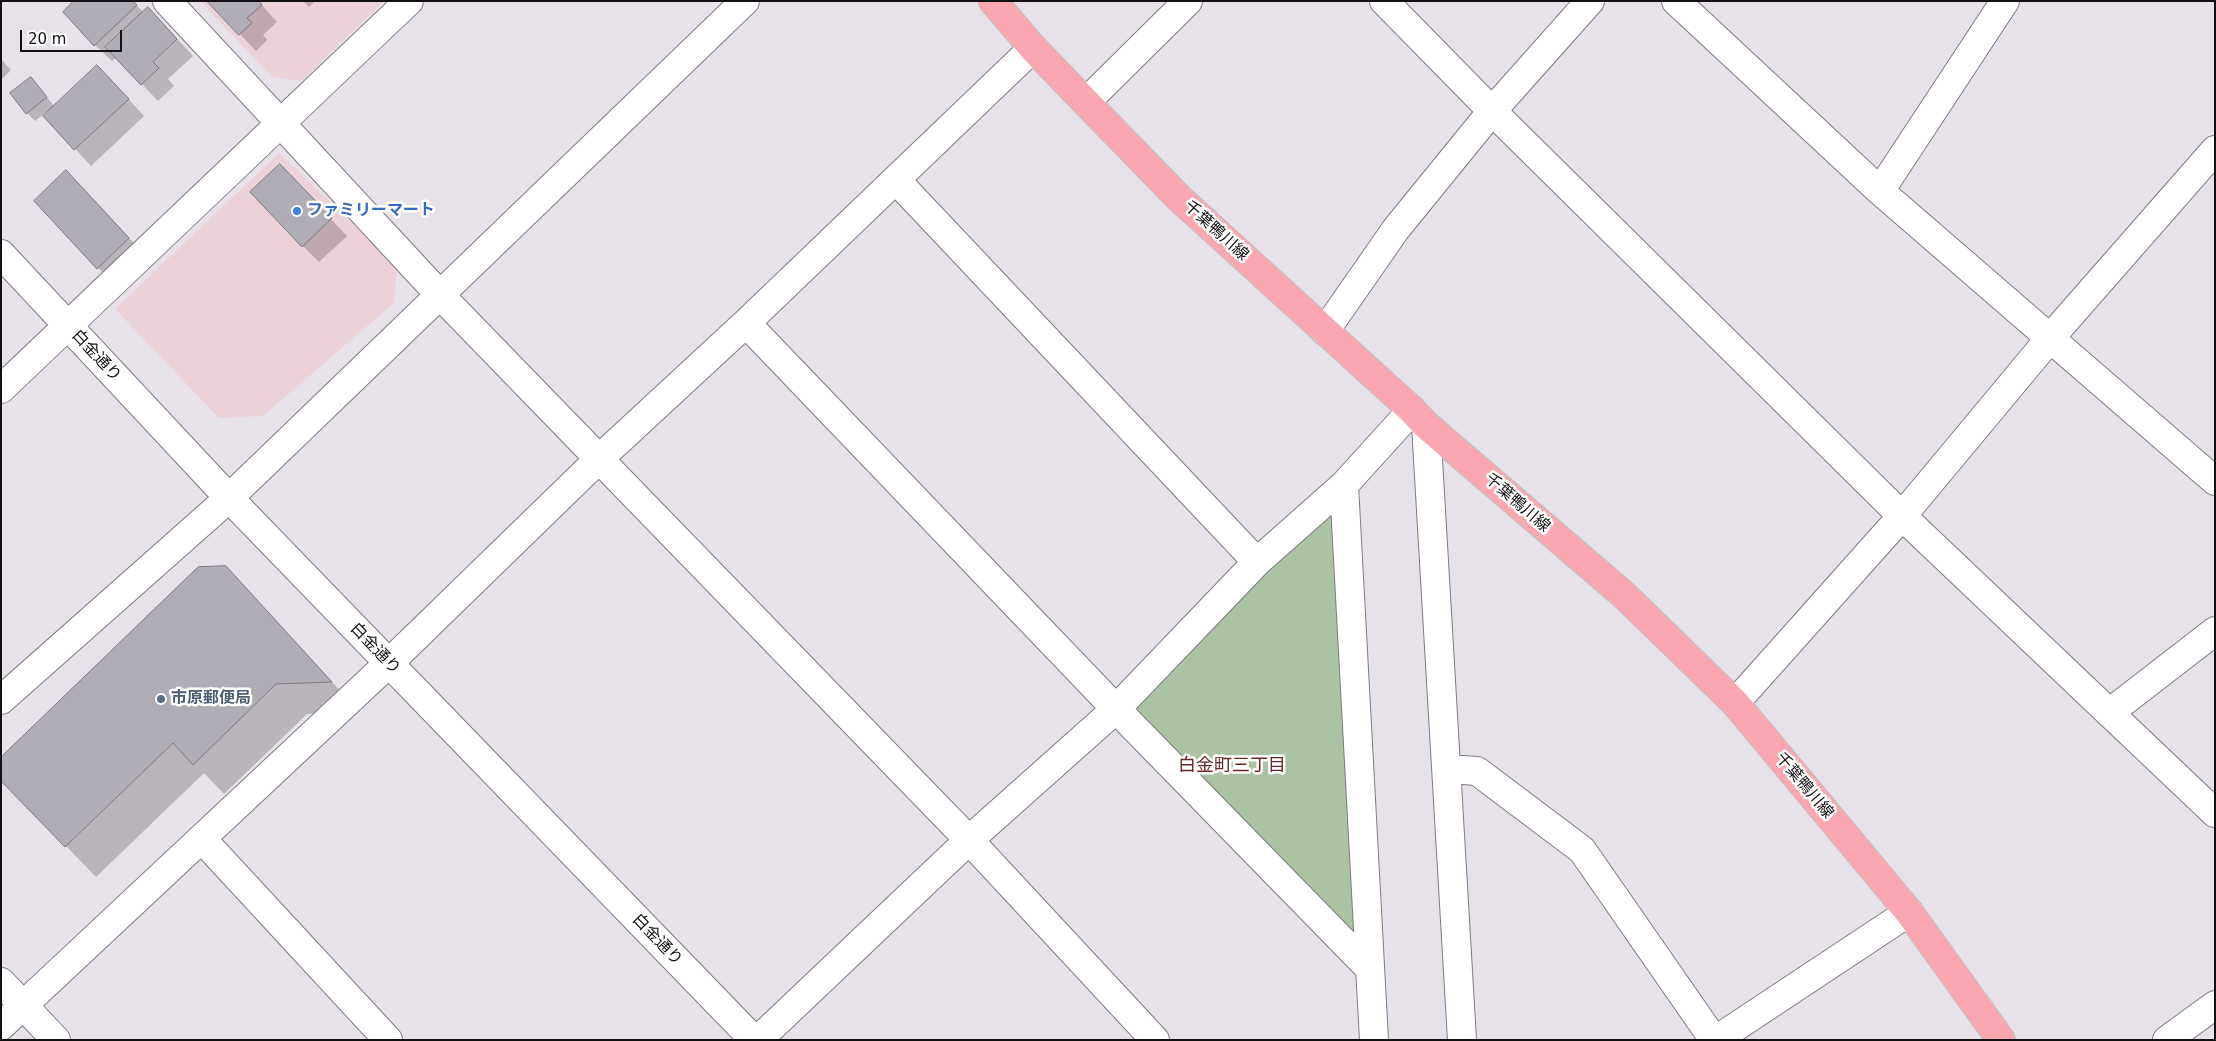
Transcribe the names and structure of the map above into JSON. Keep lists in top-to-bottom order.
{
  "streets": {
    "main road": ["千葉鴨川線"],
    "street": ["白金通り"]
  },
  "districts": ["白金町三丁目"],
  "places": ["ファミリーマート", "市原郵便局"],
  "scale_bar": "20 m"
}
